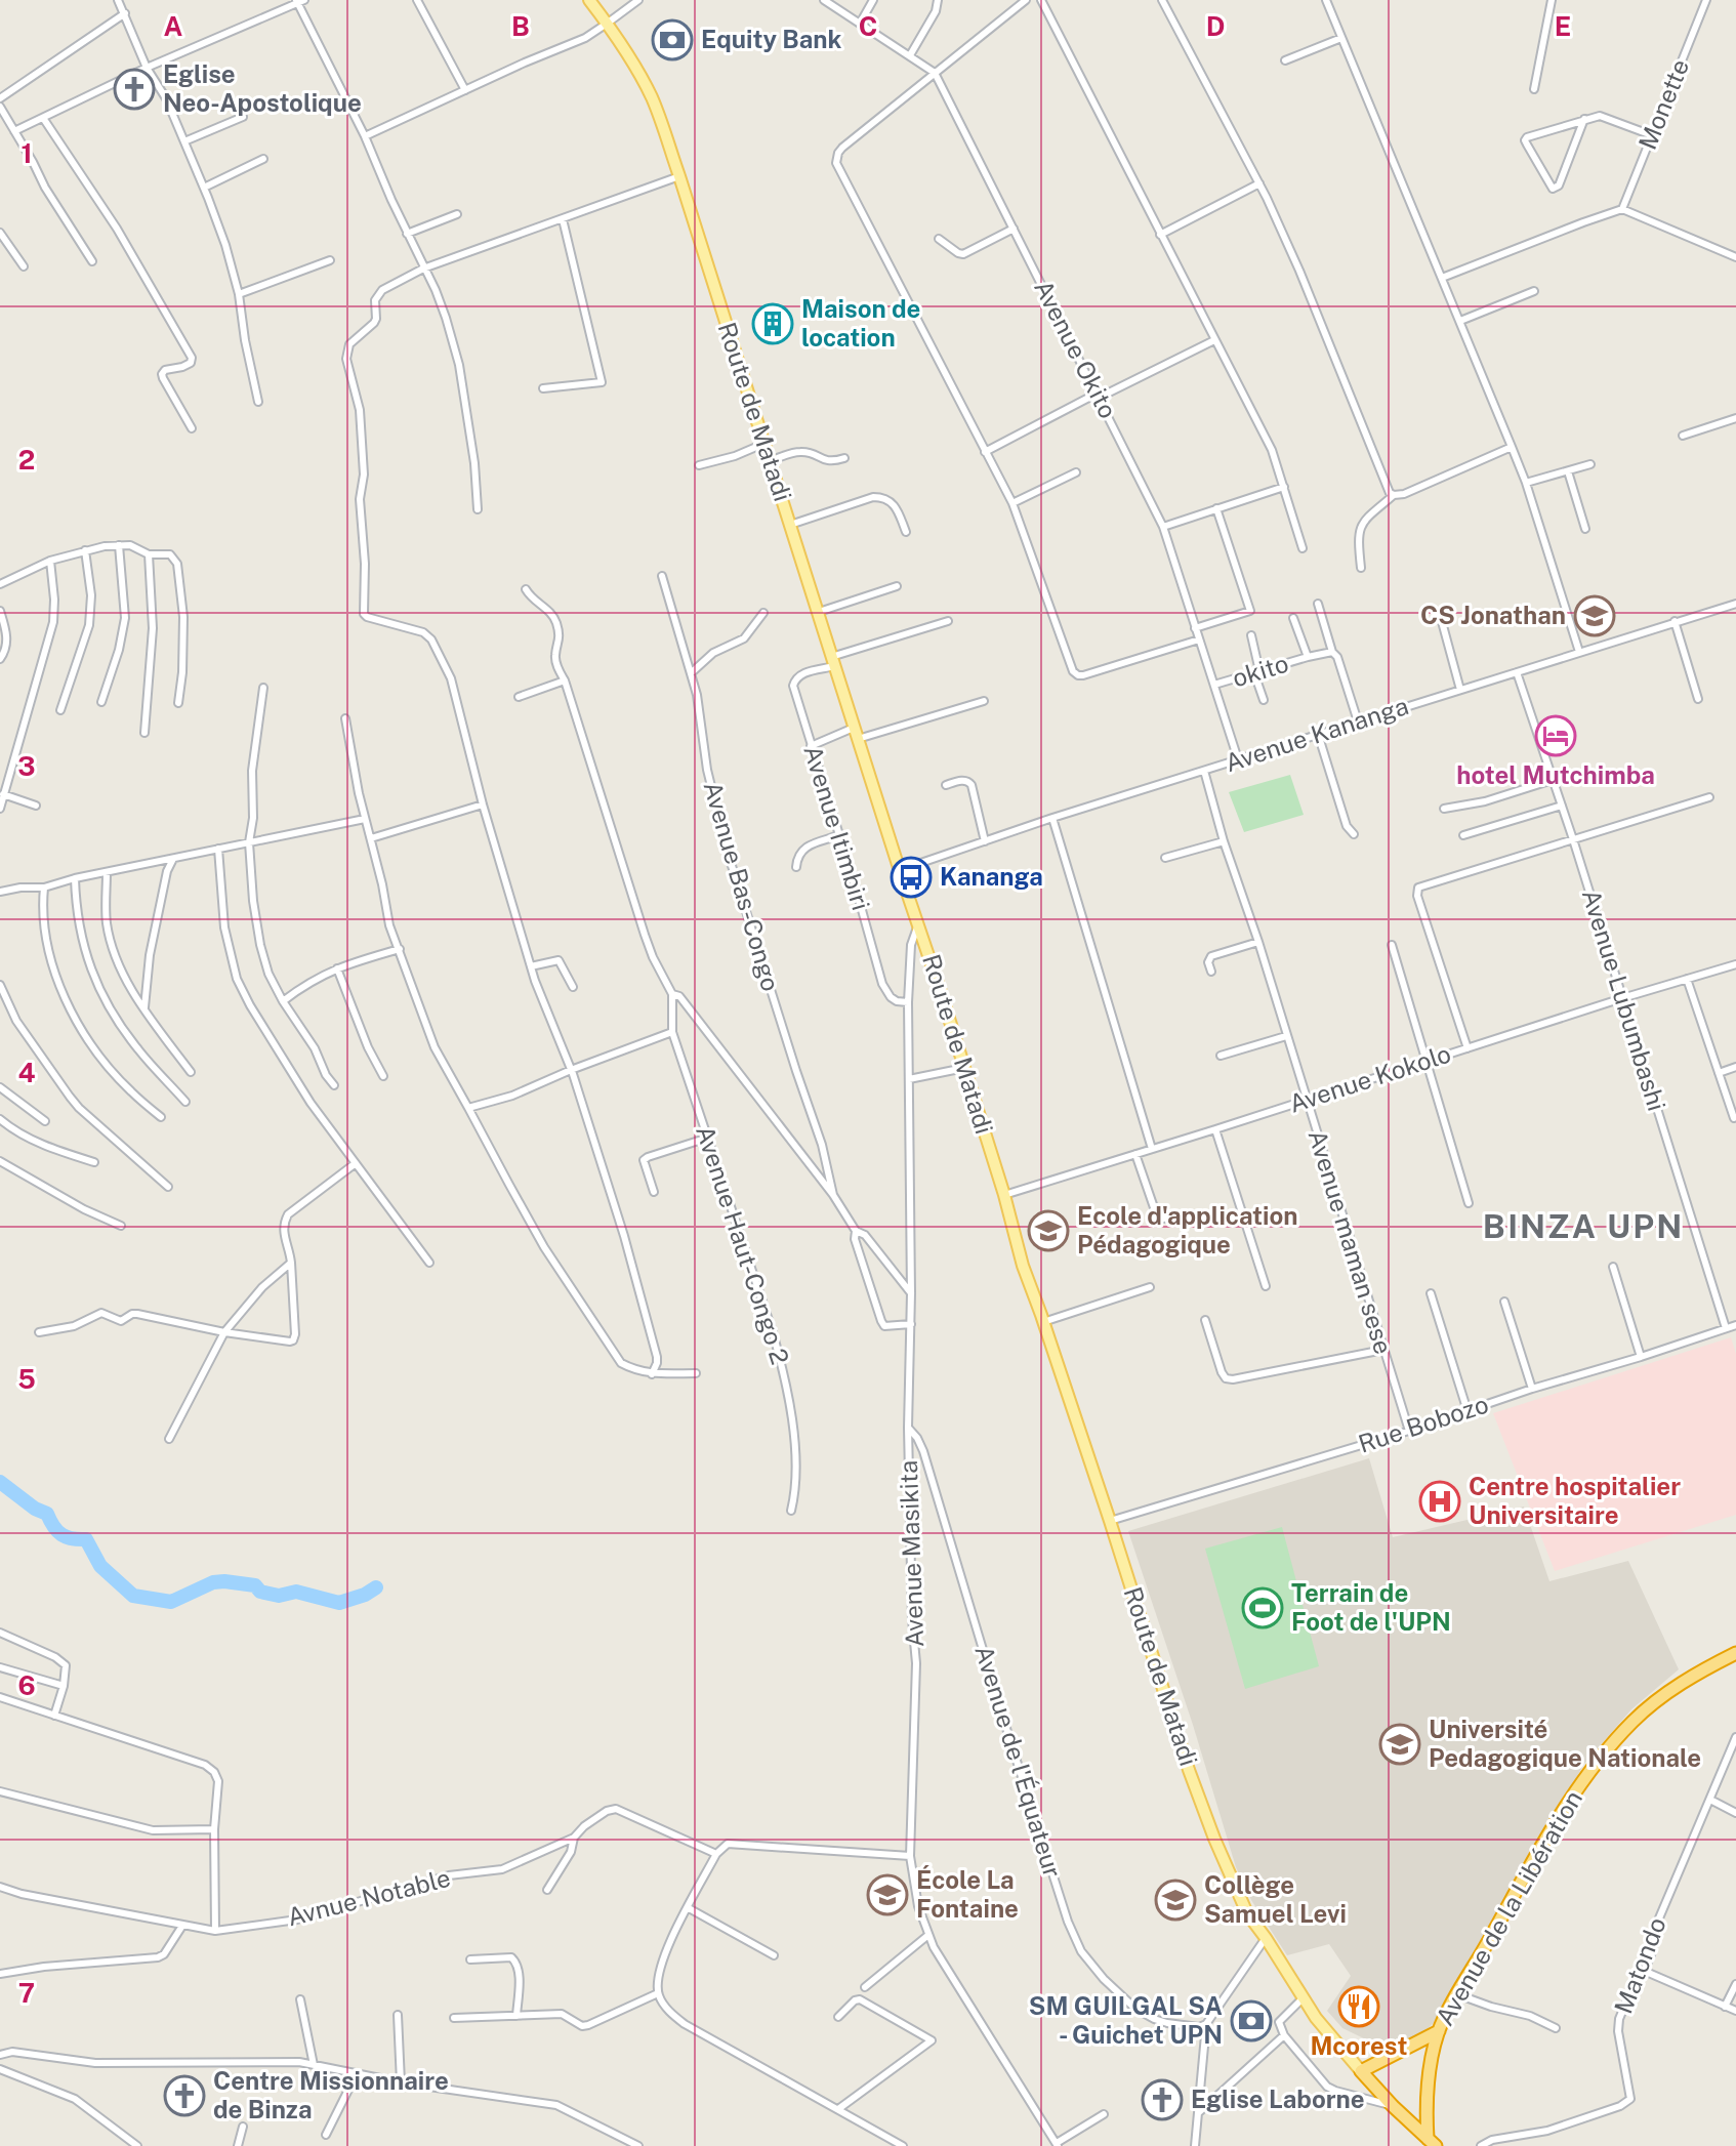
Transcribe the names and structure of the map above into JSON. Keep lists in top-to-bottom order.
{
  "streets": {
    "highway": ["Avenue de la Libération"],
    "main road": ["Route de Matadi"],
    "street": [
      "Monette",
      "Avenue Okito",
      "okito",
      "Avenue Kananga",
      "Avenue Itimbiri",
      "Avenue Bas-Congo",
      "Avenue Lubumbashi",
      "Avenue Kokolo",
      "Avenue maman sese",
      "Avenue Haut-Congo 2",
      "Rue Bobozo",
      "Avenue Masikita",
      "Avenue de l'Équateur",
      "Avnue Notable",
      "Matondo"
    ]
  },
  "crossings": [
    ["Avenue Okito", "okito"],
    ["Avenue Okito", "Avenue Kananga"],
    ["Route de Matadi", "Avenue Kananga"],
    ["Route de Matadi", "Avenue Itimbiri"],
    ["Route de Matadi", "Avenue Kokolo"],
    ["Route de Matadi", "Rue Bobozo"],
    ["Route de Matadi", "Avenue Masikita"],
    ["Avenue Kananga", "Avenue Lubumbashi"],
    ["Avenue Kananga", "Avenue maman sese"],
    ["Avenue Itimbiri", "Avenue Masikita"],
    ["Avenue Lubumbashi", "Avenue Kokolo"],
    ["Avenue Lubumbashi", "Rue Bobozo"],
    ["Avenue Kokolo", "Avenue maman sese"],
    ["Avenue maman sese", "Rue Bobozo"],
    ["Avenue Masikita", "Avenue de l'Équateur"]
  ],
  "districts": ["BINZA UPN"],
  "places": {
    "bank": ["Equity Bank", "SM GUILGAL SA - Guichet UPN"],
    "church": ["Eglise Neo-Apostolique", "Centre Missionnaire de Binza", "Eglise Laborne"],
    "building": ["Maison de location"],
    "school or university": [
      "CS Jonathan",
      "Ecole d'application Pédagogique",
      "Université Pedagogique Nationale",
      "École La Fontaine",
      "Collège Samuel Levi"
    ],
    "hotel": ["hotel Mutchimba"],
    "bus stop": ["Kananga"],
    "hospital": ["Centre hospitalier Universitaire"],
    "sports": ["Terrain de Foot de l'UPN"],
    "restaurant": ["Mcorest"]
  },
  "grid": {
    "columns": [
      "A",
      "B",
      "C",
      "D",
      "E"
    ],
    "rows": [
      "1",
      "2",
      "3",
      "4",
      "5",
      "6",
      "7"
    ]
  }
}
